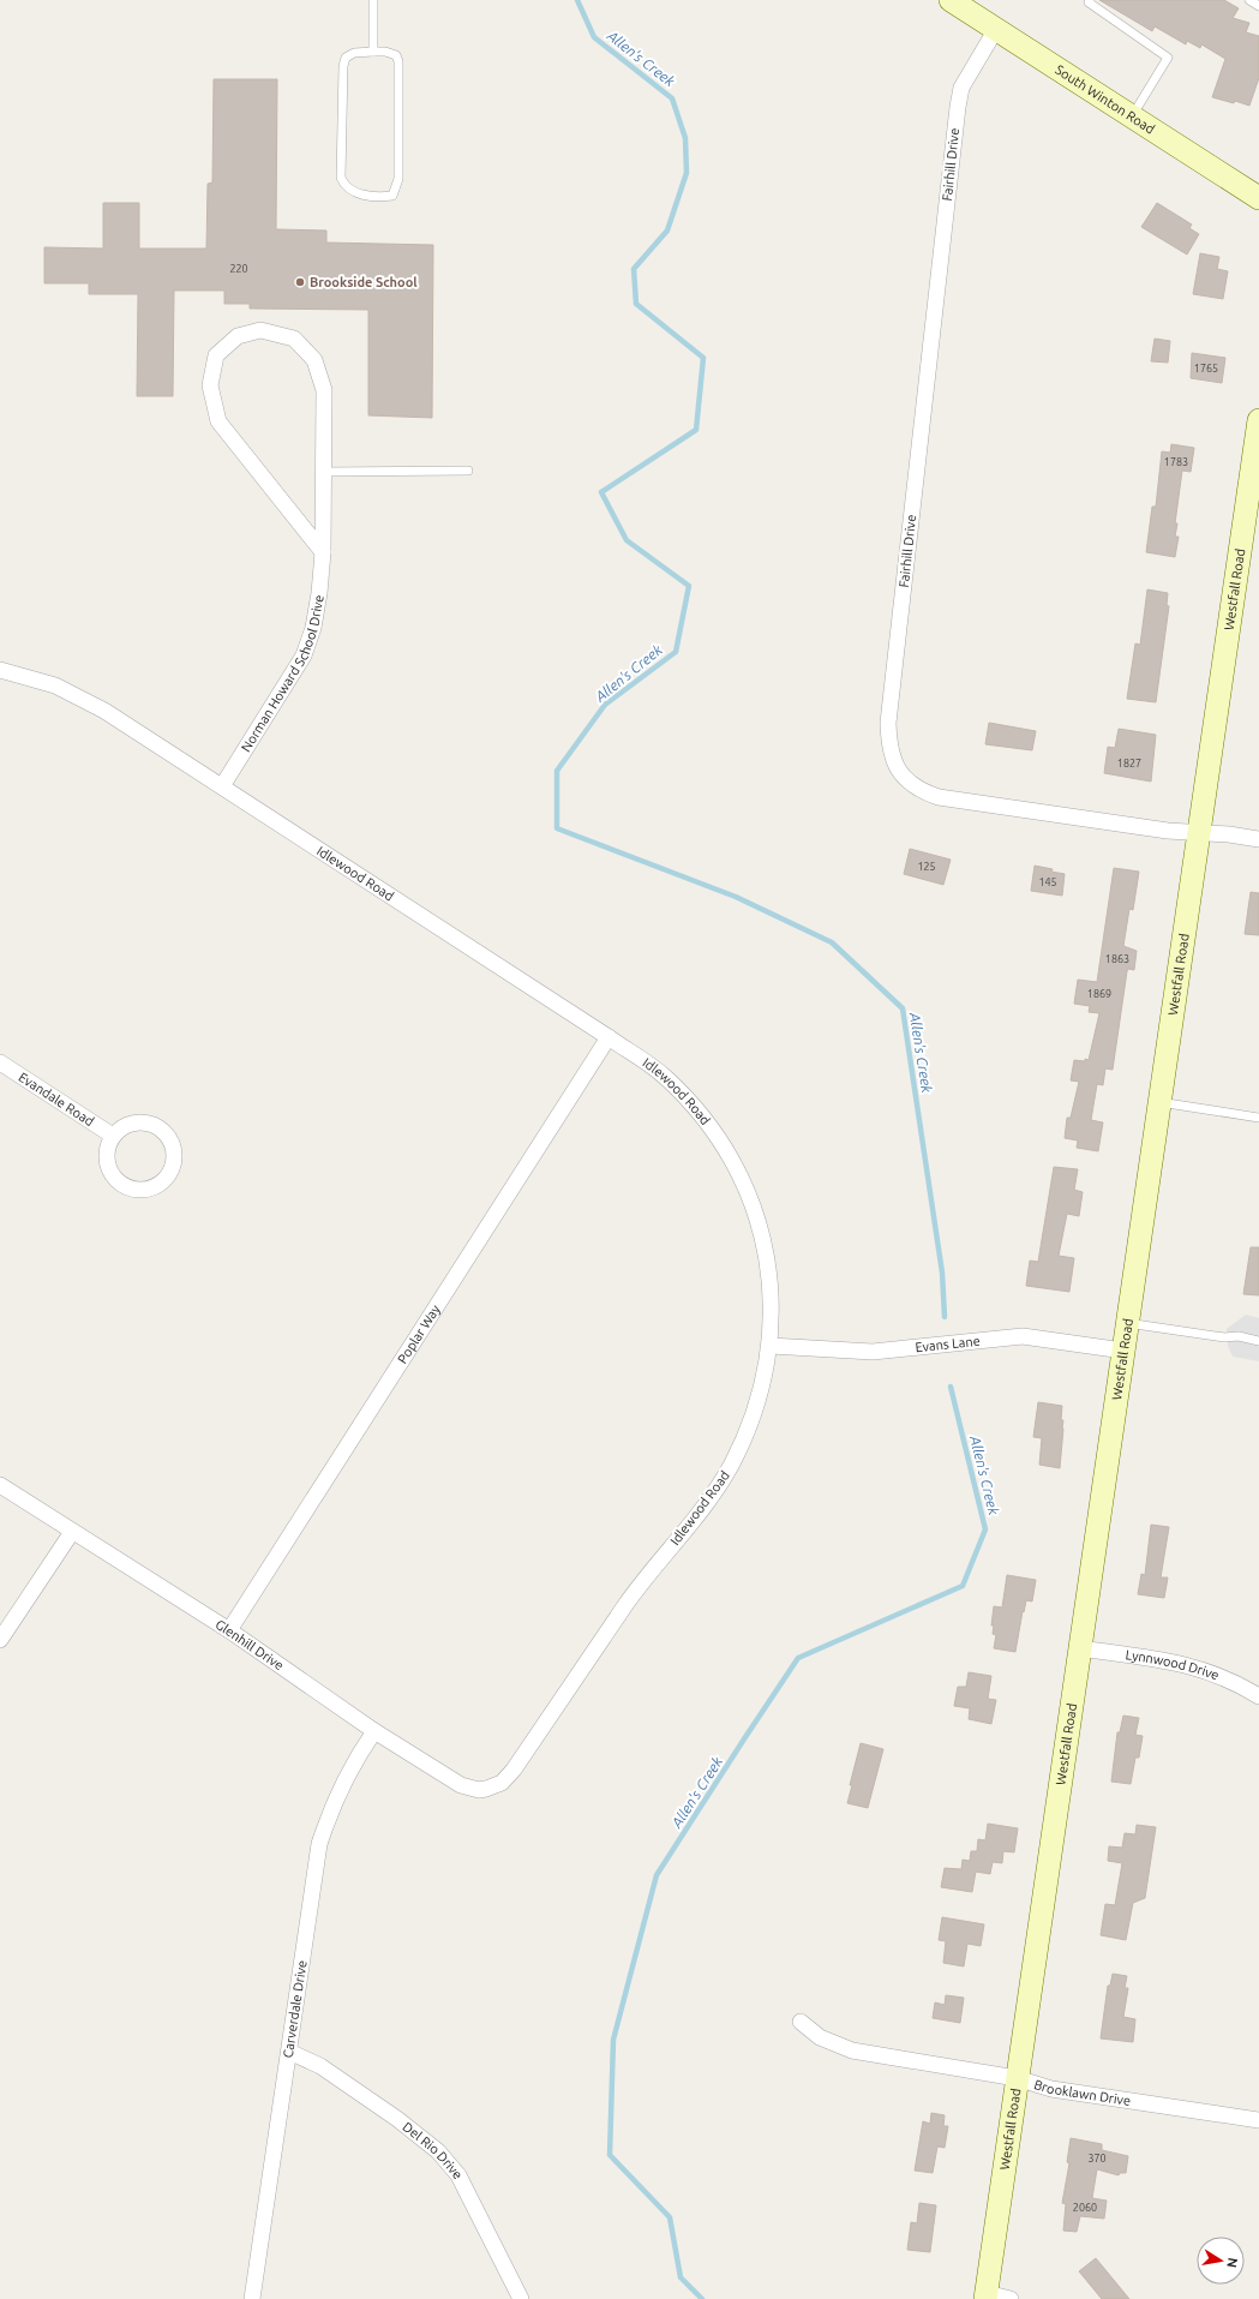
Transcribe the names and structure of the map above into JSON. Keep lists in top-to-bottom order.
{
  "streets": {
    "street": [
      "South Winton Road",
      "Fairhill Drive",
      "Westfall Road",
      "Norman Howard School Drive",
      "Idlewood Road",
      "Evandale Road",
      "Poplar Way",
      "Evans Lane",
      "Glenhill Drive",
      "Lynnwood Drive",
      "Carverdale Drive",
      "Brooklawn Drive",
      "Del Rio Drive"
    ]
  },
  "crossings": [
    ["South Winton Road", "Fairhill Drive"],
    ["Fairhill Drive", "Westfall Road"],
    ["Westfall Road", "Evans Lane"],
    ["Westfall Road", "Lynnwood Drive"],
    ["Westfall Road", "Brooklawn Drive"],
    ["Norman Howard School Drive", "Idlewood Road"],
    ["Idlewood Road", "Poplar Way"],
    ["Idlewood Road", "Evans Lane"],
    ["Idlewood Road", "Glenhill Drive"],
    ["Poplar Way", "Glenhill Drive"],
    ["Glenhill Drive", "Carverdale Drive"],
    ["Carverdale Drive", "Del Rio Drive"]
  ],
  "water": ["Allen's Creek"],
  "places": ["Brookside School"],
  "house_numbers": [
    "220",
    "1765",
    "1783",
    "1827",
    "125",
    "145",
    "1863",
    "1869",
    "370",
    "2060"
  ],
  "north": "right"
}
